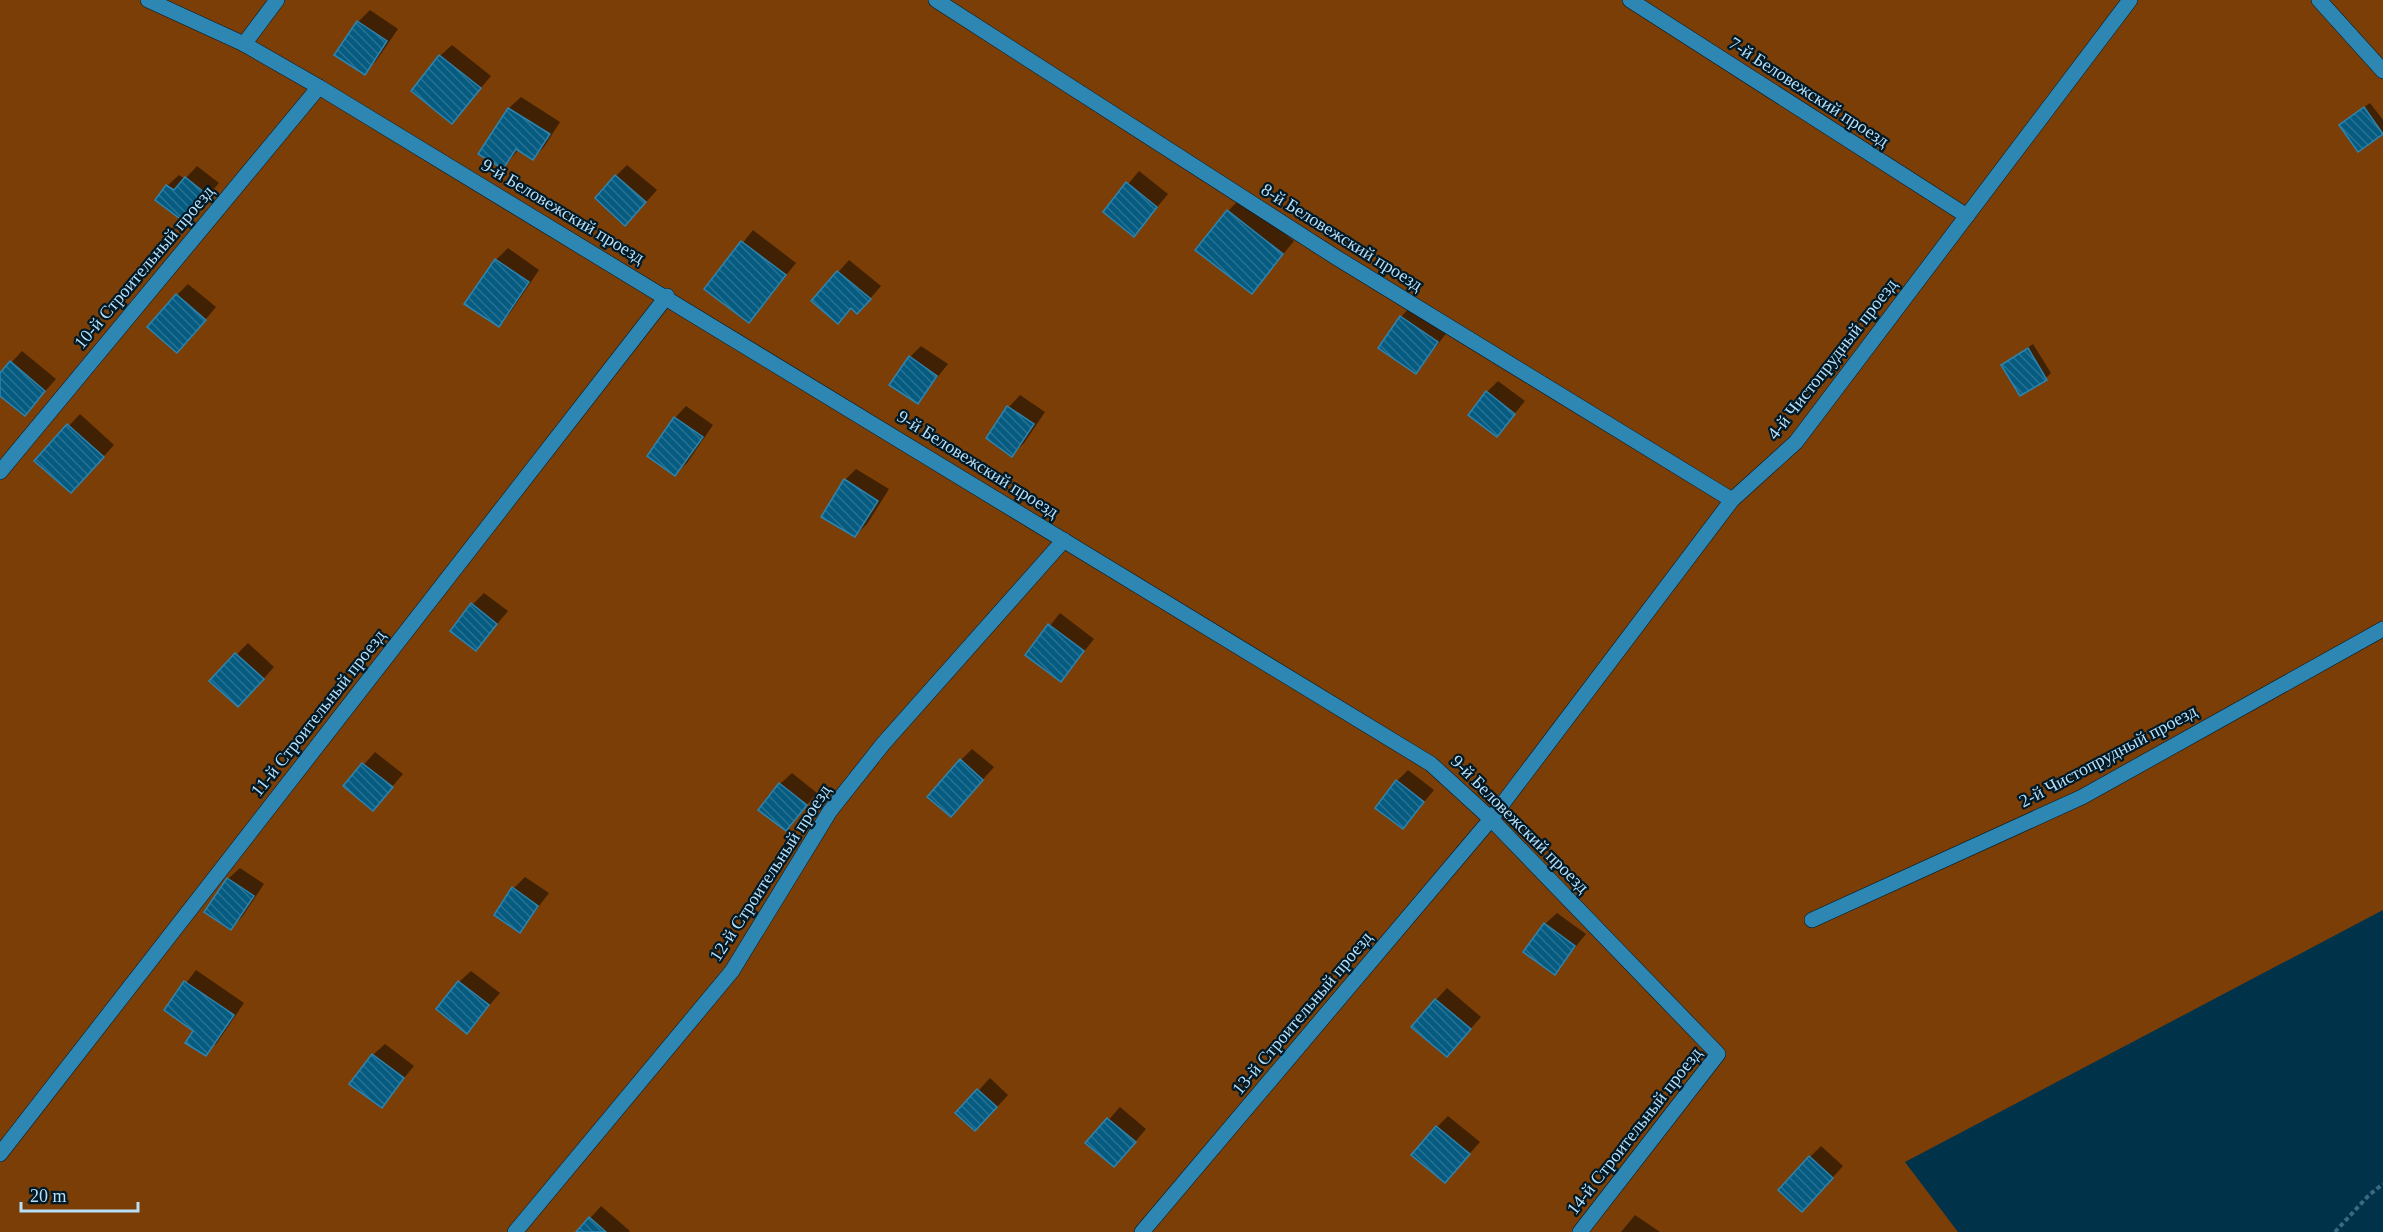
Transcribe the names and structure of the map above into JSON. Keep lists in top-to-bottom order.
{
  "streets": {
    "lane": [
      "7-й Беловежский проезд",
      "9-й Беловежский проезд",
      "8-й Беловежский проезд",
      "10-й Строительный проезд",
      "4-й Чистопрудный проезд",
      "11-й Строительный проезд",
      "2-й Чистопрудный проезд",
      "12-й Строительный проезд",
      "13-й Строительный проезд",
      "14-й Строительный проезд"
    ]
  },
  "crossings": [
    ["7-й Беловежский проезд", "4-й Чистопрудный проезд"],
    ["9-й Беловежский проезд", "10-й Строительный проезд"],
    ["9-й Беловежский проезд", "4-й Чистопрудный проезд"],
    ["9-й Беловежский проезд", "11-й Строительный проезд"],
    ["9-й Беловежский проезд", "12-й Строительный проезд"],
    ["9-й Беловежский проезд", "13-й Строительный проезд"],
    ["9-й Беловежский проезд", "14-й Строительный проезд"],
    ["8-й Беловежский проезд", "4-й Чистопрудный проезд"],
    ["4-й Чистопрудный проезд", "13-й Строительный проезд"]
  ],
  "scale_bar": "20 m"
}
